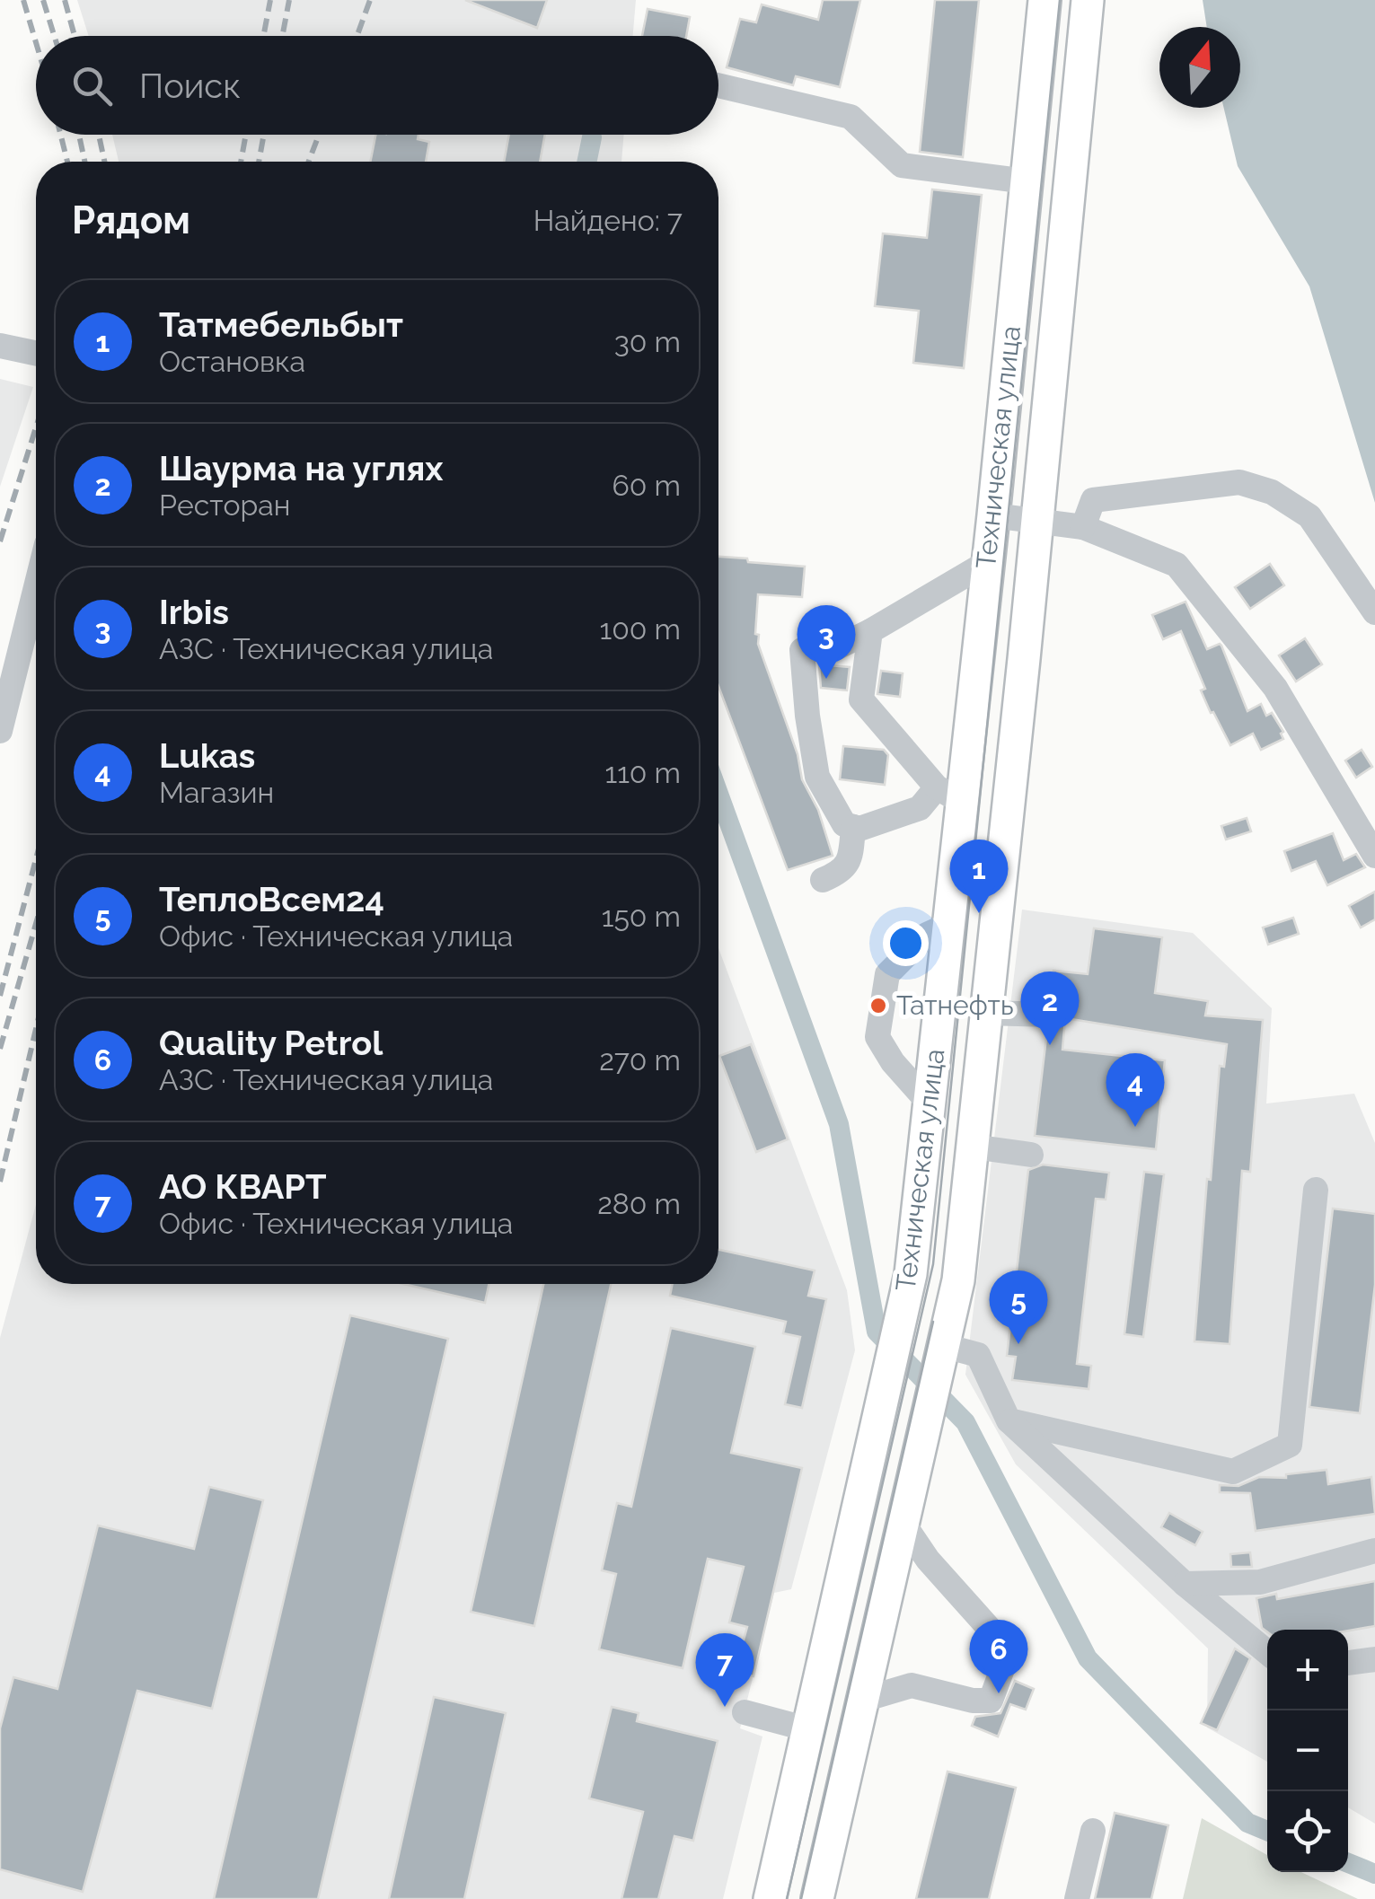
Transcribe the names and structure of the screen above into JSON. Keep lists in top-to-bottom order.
{
  "streets": {
    "main road": ["Техническая улица"]
  },
  "places": ["Татнефть"],
  "north": "top",
  "page": {
    "search": "Поиск",
    "heading": ["Рядом", "Найдено: 7"],
    "list": [
      {
        "mark": "1",
        "name": "Татмебельбыт",
        "note": "Остановка",
        "value": "30 m"
      },
      {
        "mark": "2",
        "name": "Шаурма на углях",
        "note": "Ресторан",
        "value": "60 m"
      },
      {
        "mark": "3",
        "name": "Irbis",
        "note": "АЗС · Техническая улица",
        "value": "100 m"
      },
      {
        "mark": "4",
        "name": "Lukas",
        "note": "Магазин",
        "value": "110 m"
      },
      {
        "mark": "5",
        "name": "ТеплоВсем24",
        "note": "Офис · Техническая улица",
        "value": "150 m"
      },
      {
        "mark": "6",
        "name": "Quality Petrol",
        "note": "АЗС · Техническая улица",
        "value": "270 m"
      },
      {
        "mark": "7",
        "name": "АО КВАРТ",
        "note": "Офис · Техническая улица",
        "value": "280 m"
      }
    ],
    "pins": [
      "3",
      "1",
      "2",
      "4",
      "5",
      "6",
      "7"
    ],
    "map_buttons": ["+", "−"]
  }
}
